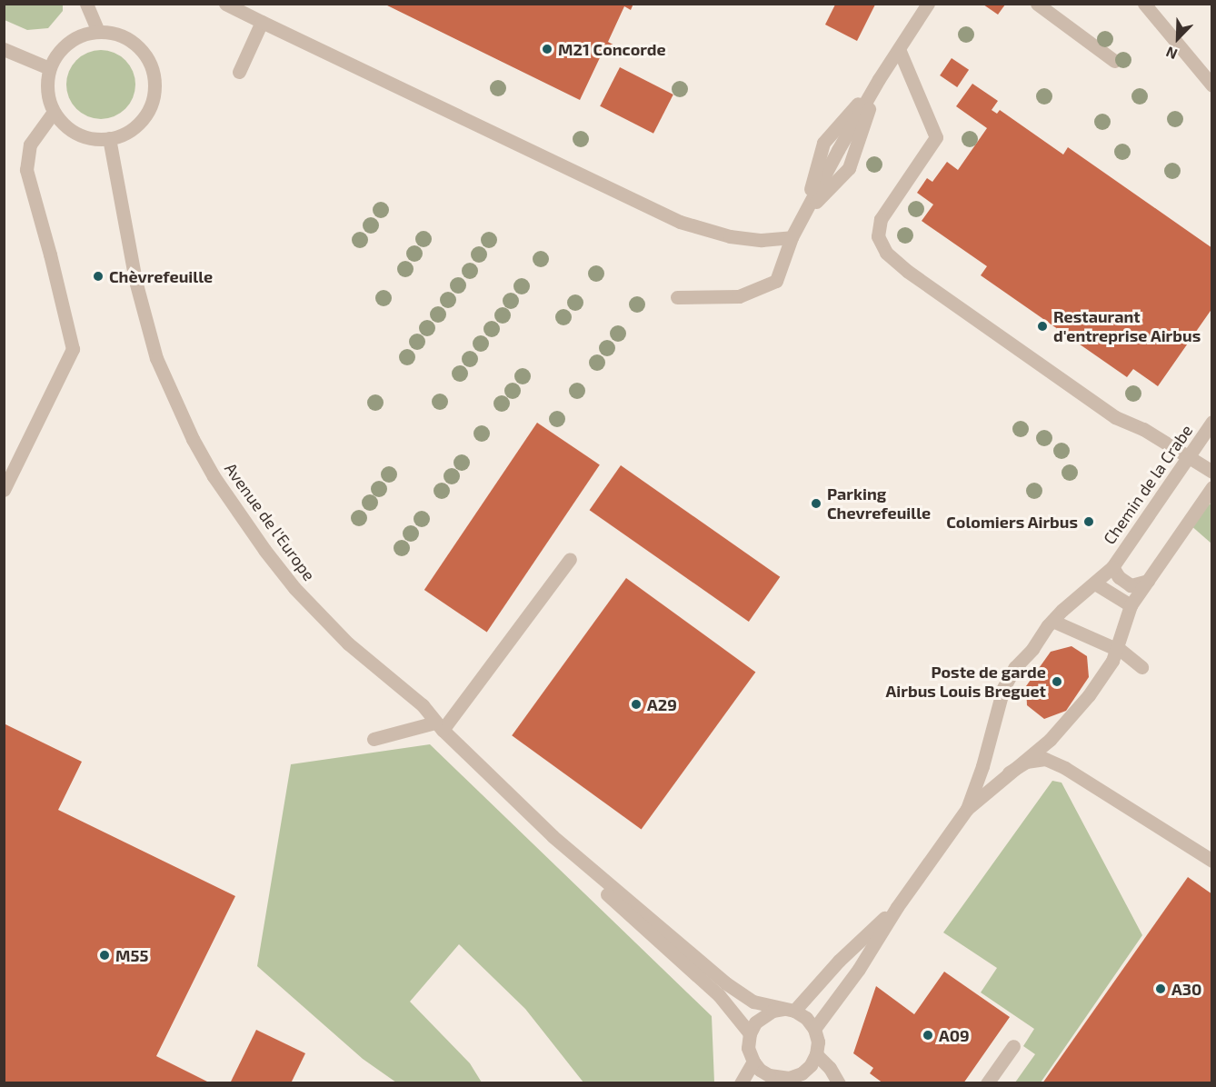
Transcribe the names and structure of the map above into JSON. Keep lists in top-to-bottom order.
{
  "streets": {
    "street": ["Chemin de la Crabe", "Avenue de l'Europe"]
  },
  "places": [
    "M21 Concorde",
    "Chèvrefeuille",
    "Restaurant d'entreprise Airbus",
    "Parking Chevrefeuille",
    "Colomiers Airbus",
    "Poste de garde Airbus Louis Breguet",
    "A29",
    "M55",
    "A30",
    "A09"
  ],
  "north": "bottom left"
}
